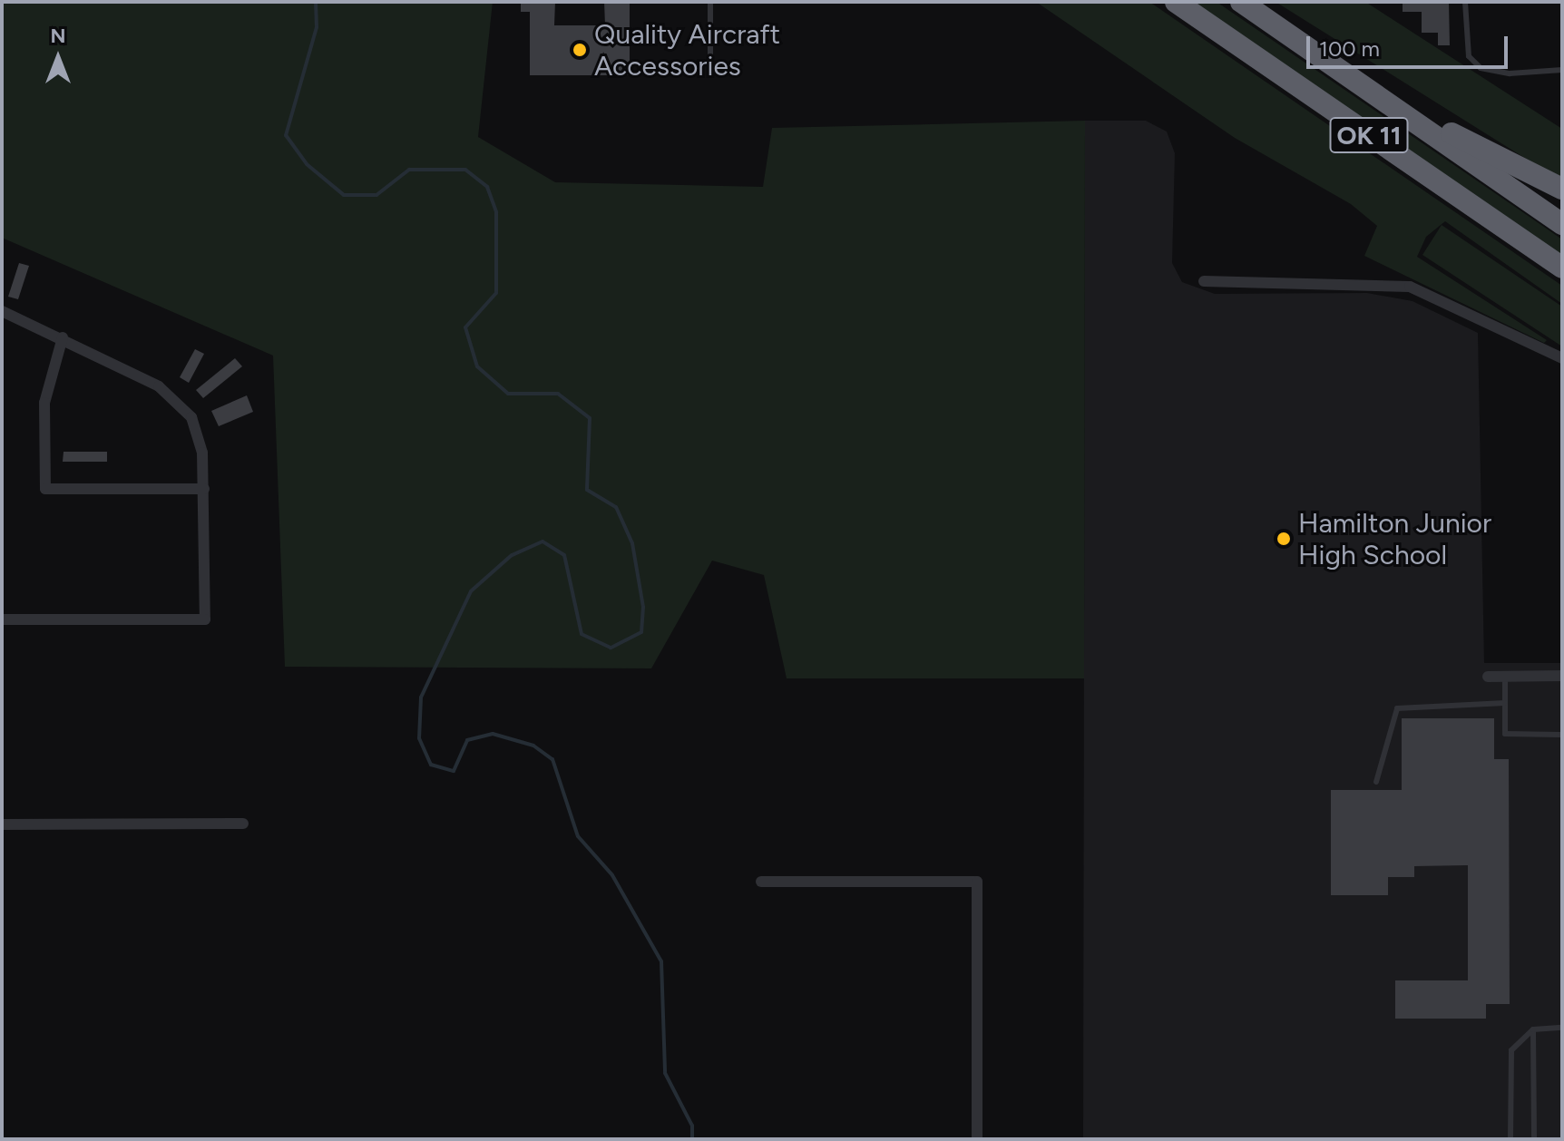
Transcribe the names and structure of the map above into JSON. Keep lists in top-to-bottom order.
{
  "streets": {
    "highway": ["OK 11"]
  },
  "places": ["Quality Aircraft Accessories", "Hamilton Junior High School"],
  "scale_bar": "100 m",
  "north": "top"
}
